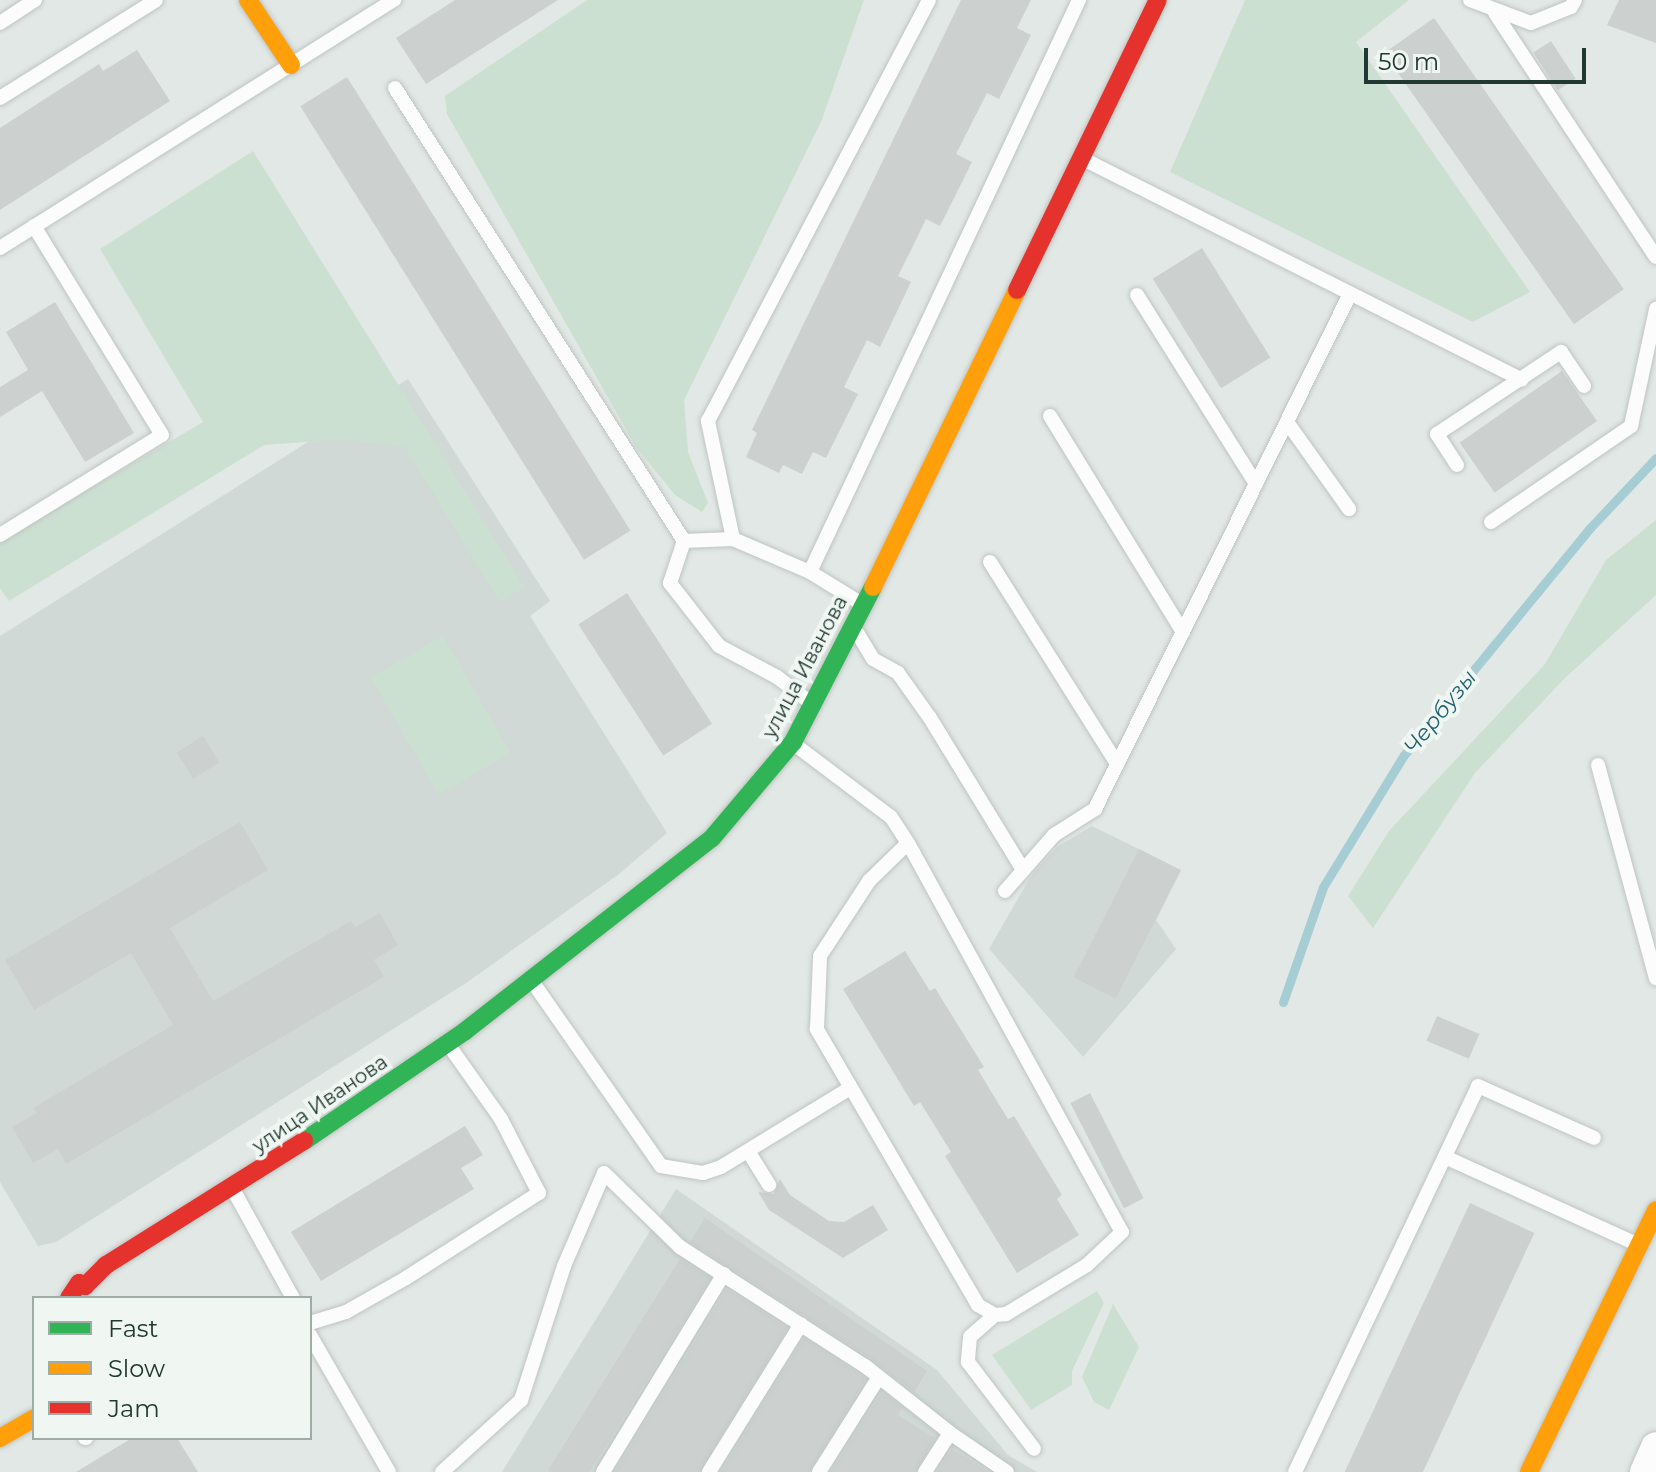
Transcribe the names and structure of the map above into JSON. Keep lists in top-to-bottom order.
{
  "streets": {
    "street": ["улица Иванова"]
  },
  "water": ["Чербузы"],
  "legend": ["Fast", "Slow", "Jam"],
  "scale_bar": "50 m"
}
